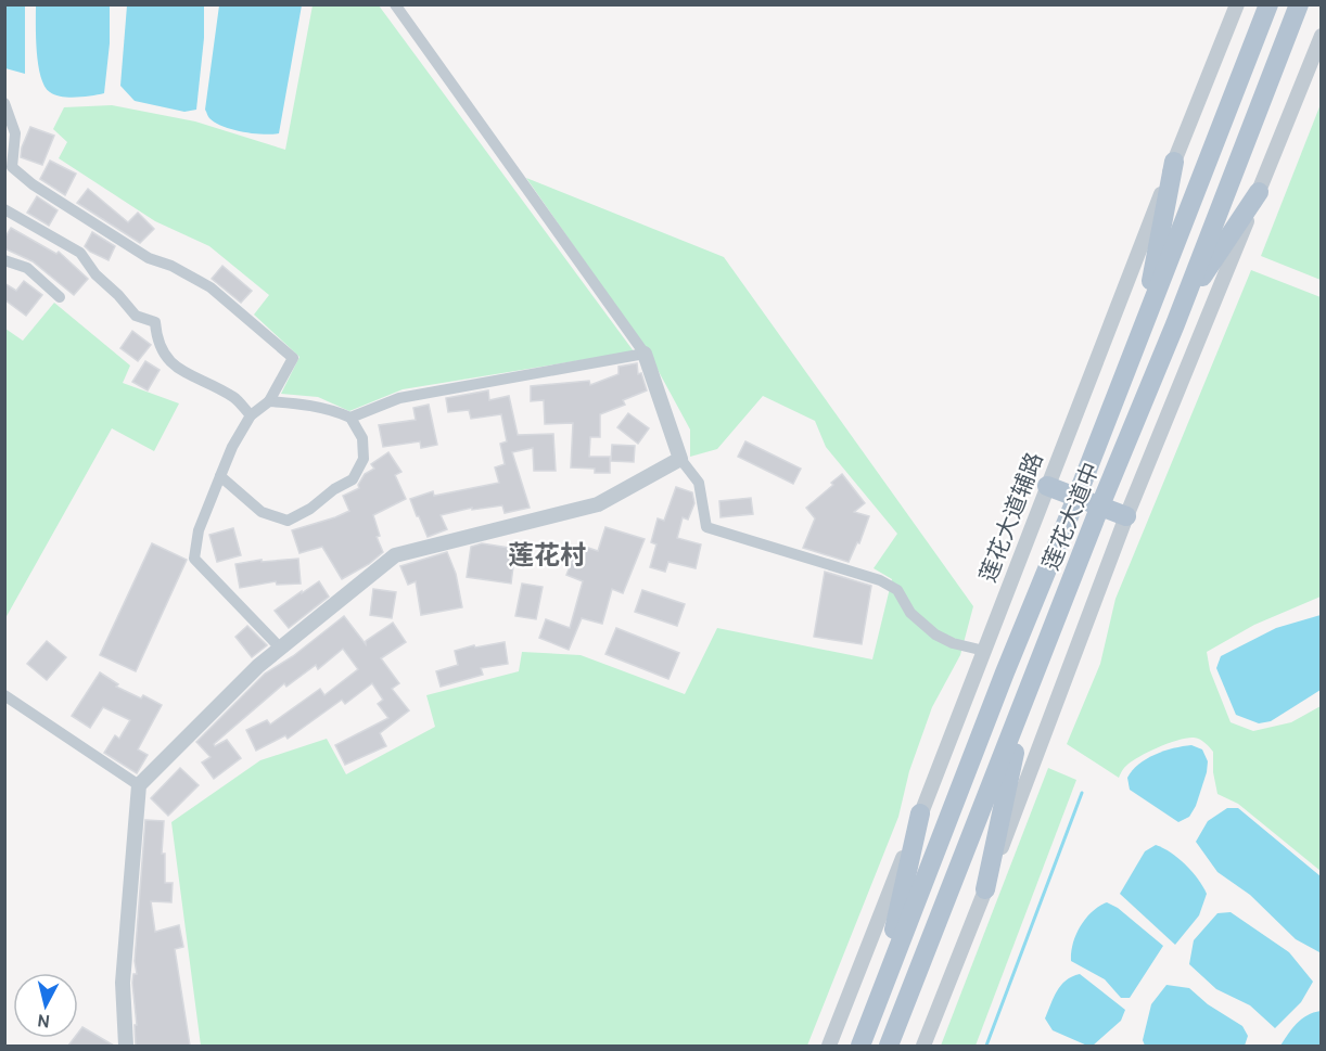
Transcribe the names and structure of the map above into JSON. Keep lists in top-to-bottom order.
{
  "streets": {
    "main road": ["莲花大道中"],
    "street": ["莲花大道辅路"]
  },
  "districts": ["莲花村"],
  "north": "bottom"
}
